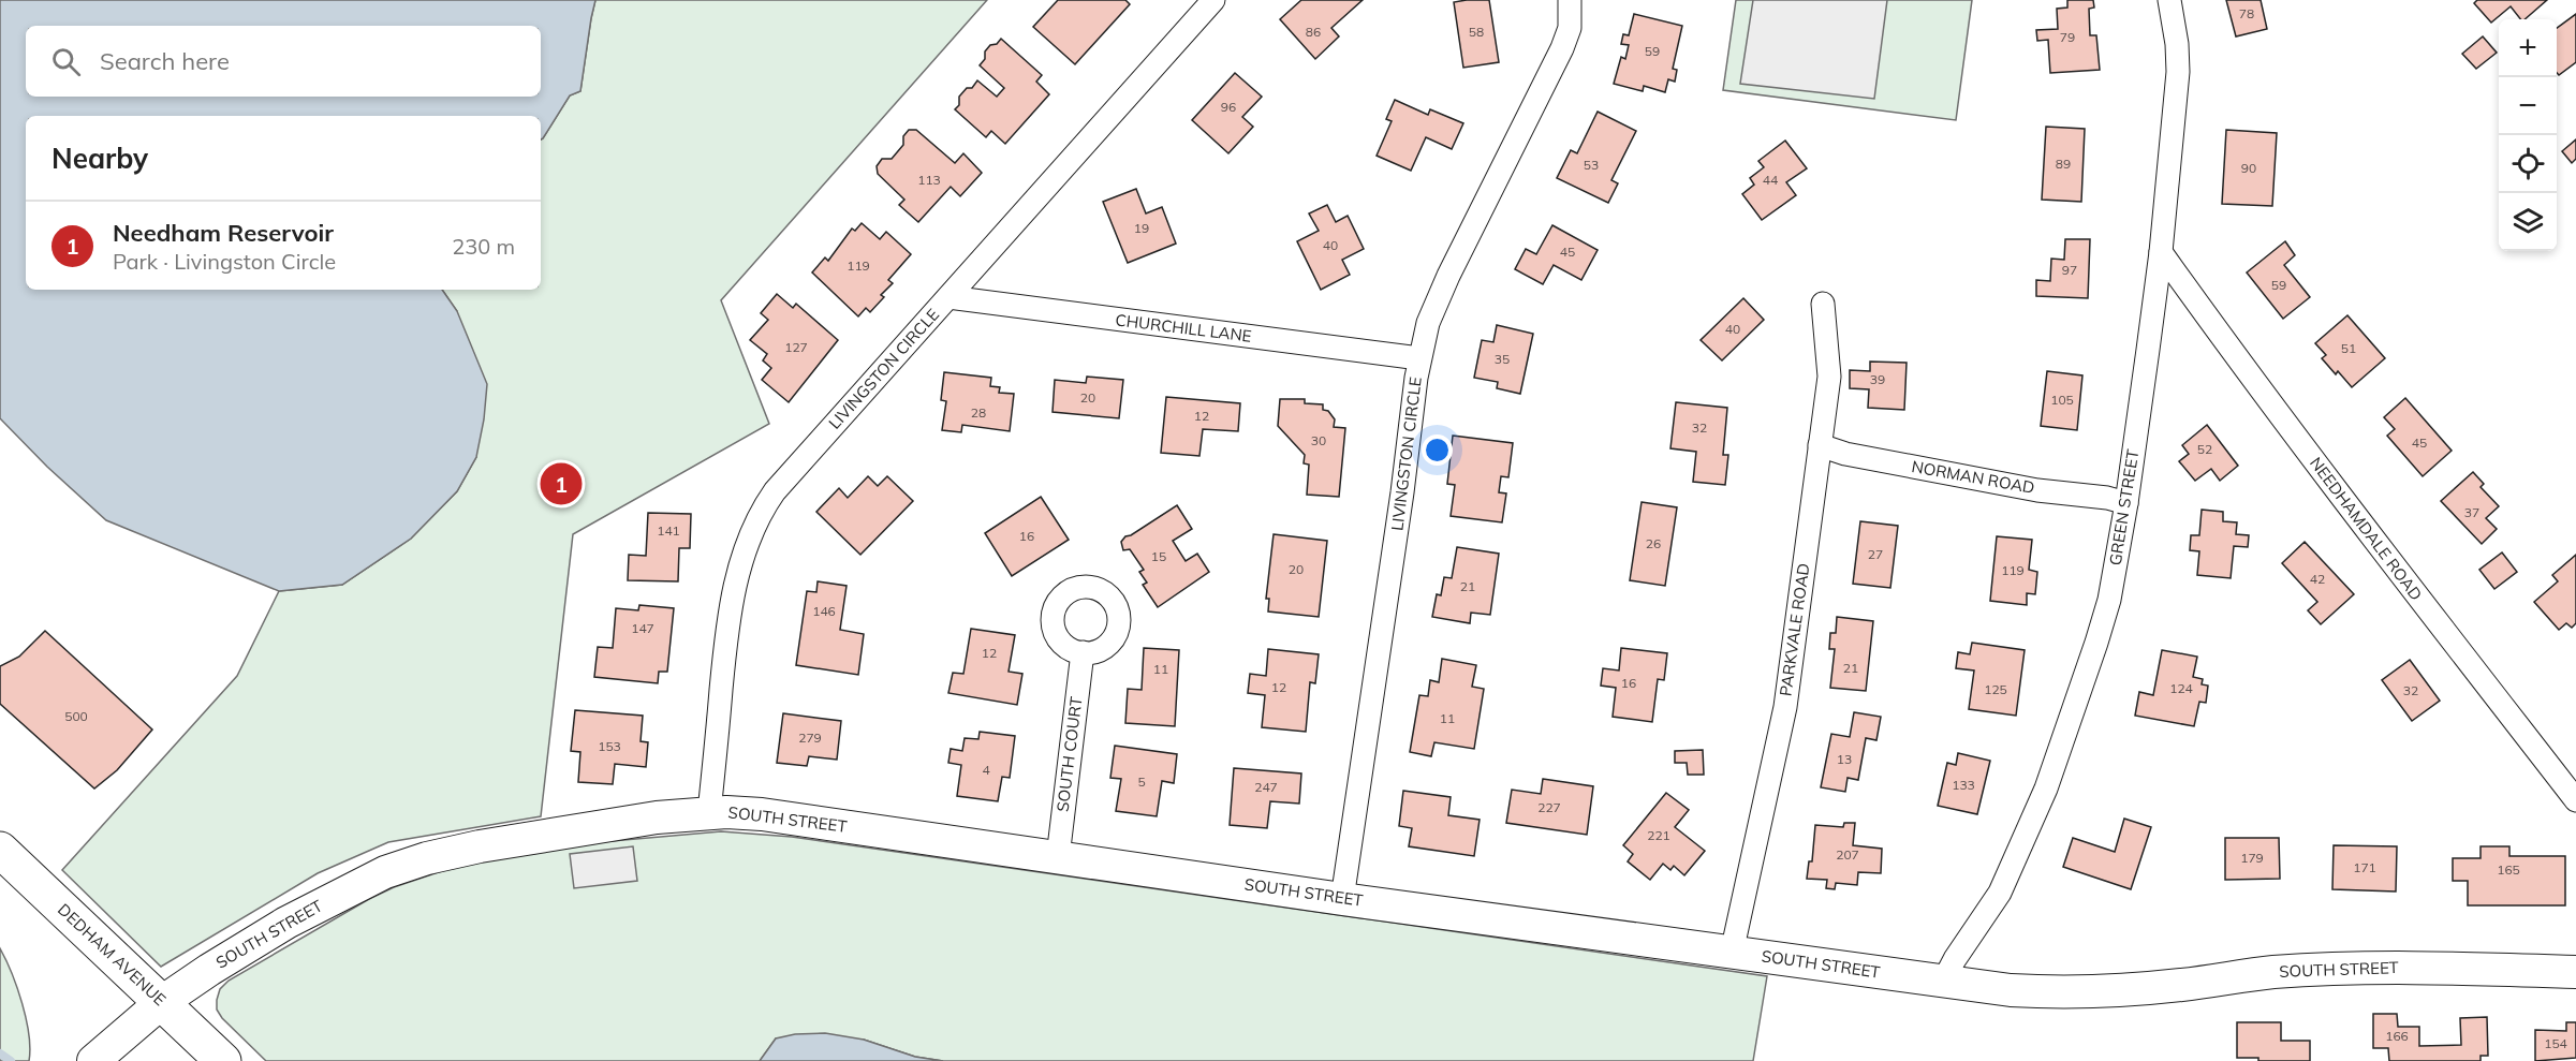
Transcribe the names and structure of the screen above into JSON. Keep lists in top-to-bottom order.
{
  "streets": {
    "main road": ["DEDHAM AVENUE"],
    "street": [
      "CHURCHILL LANE",
      "LIVINGSTON CIRCLE",
      "NORMAN ROAD",
      "GREEN STREET",
      "NEEDHAMDALE ROAD",
      "PARKVALE ROAD",
      "SOUTH COURT",
      "SOUTH STREET"
    ]
  },
  "crossings": [
    ["CHURCHILL LANE", "LIVINGSTON CIRCLE"],
    ["LIVINGSTON CIRCLE", "SOUTH STREET"],
    ["NORMAN ROAD", "GREEN STREET"],
    ["NORMAN ROAD", "PARKVALE ROAD"],
    ["GREEN STREET", "NEEDHAMDALE ROAD"],
    ["GREEN STREET", "SOUTH STREET"],
    ["PARKVALE ROAD", "SOUTH STREET"],
    ["SOUTH COURT", "SOUTH STREET"],
    ["SOUTH STREET", "DEDHAM AVENUE"]
  ],
  "house_numbers": [
    "78",
    "86",
    "58",
    "79",
    "59",
    "96",
    "89",
    "53",
    "90",
    "113",
    "44",
    "19",
    "40",
    "45",
    "119",
    "97",
    "59",
    "40",
    "127",
    "51",
    "35",
    "39",
    "20",
    "105",
    "28",
    "12",
    "32",
    "30",
    "45",
    "52",
    "37",
    "141",
    "16",
    "26",
    "27",
    "15",
    "20",
    "119",
    "42",
    "21",
    "146",
    "147",
    "12",
    "21",
    "11",
    "16",
    "12",
    "124",
    "125",
    "32",
    "500",
    "11",
    "279",
    "153",
    "13",
    "4",
    "5",
    "133",
    "247",
    "227",
    "221",
    "207",
    "179",
    "171",
    "165",
    "166",
    "154"
  ],
  "page": {
    "map_buttons": ["+", "−"],
    "search": "Search here",
    "heading": "Nearby",
    "list": [
      {
        "mark": "1",
        "name": "Needham Reservoir",
        "note": "Park · Livingston Circle",
        "value": "230 m"
      }
    ],
    "pins": "1"
  }
}
